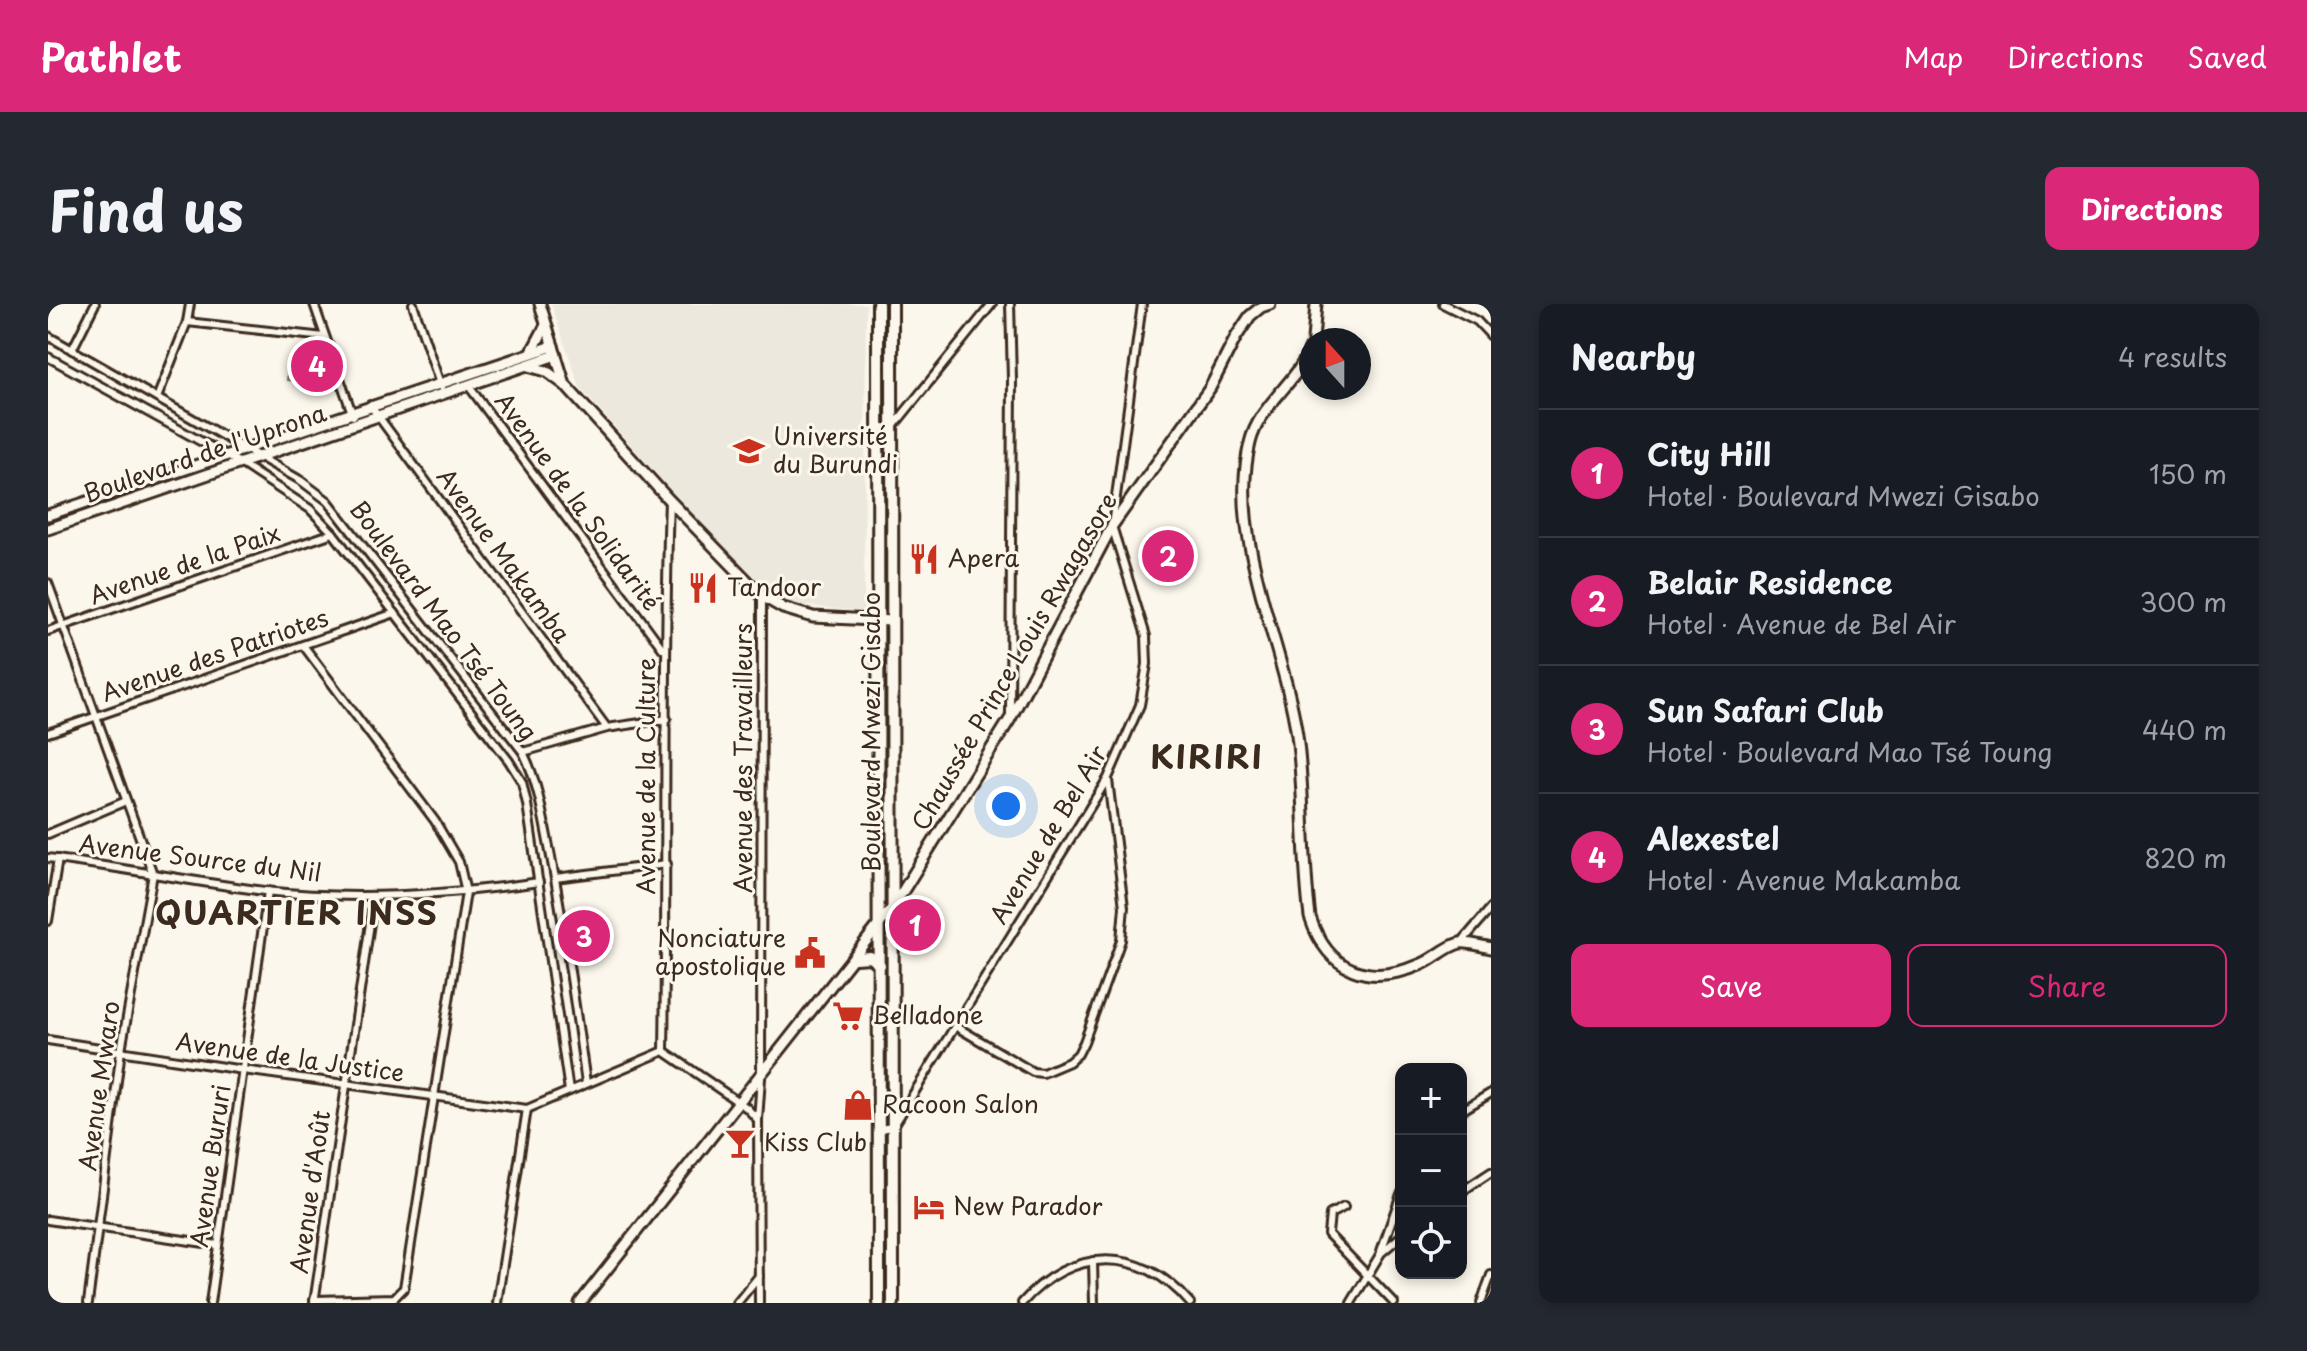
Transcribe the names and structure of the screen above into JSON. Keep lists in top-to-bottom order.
{
  "streets": {
    "main road": ["Boulevard Mwezi Gisabo"],
    "street": [
      "Boulevard de l'Uprona",
      "Avenue de la Solidarité",
      "Avenue Makamba",
      "Avenue de la Paix",
      "Boulevard Mao Tsé Toung",
      "Avenue des Patriotes",
      "Chaussée Prince Louis Rwagasore",
      "Avenue des Travailleurs",
      "Avenue de la Culture",
      "Avenue de Bel Air",
      "Avenue Source du Nil",
      "Avenue de la Justice",
      "Avenue Mwaro",
      "Avenue Bururi",
      "Avenue d'Août"
    ]
  },
  "crossings": [
    ["Boulevard de l'Uprona", "Avenue de la Solidarité"],
    ["Boulevard de l'Uprona", "Avenue Makamba"],
    ["Boulevard de l'Uprona", "Boulevard Mao Tsé Toung"],
    ["Avenue de la Solidarité", "Avenue de la Culture"],
    ["Avenue de la Paix", "Boulevard Mao Tsé Toung"],
    ["Boulevard Mao Tsé Toung", "Avenue des Patriotes"],
    ["Boulevard Mao Tsé Toung", "Avenue Source du Nil"],
    ["Chaussée Prince Louis Rwagasore", "Boulevard Mwezi Gisabo"],
    ["Chaussée Prince Louis Rwagasore", "Avenue des Travailleurs"],
    ["Chaussée Prince Louis Rwagasore", "Avenue de Bel Air"],
    ["Boulevard Mwezi Gisabo", "Avenue de Bel Air"],
    ["Avenue Source du Nil", "Avenue Mwaro"],
    ["Avenue Source du Nil", "Avenue Bururi"],
    ["Avenue Source du Nil", "Avenue d'Août"],
    ["Avenue de la Justice", "Avenue Mwaro"],
    ["Avenue de la Justice", "Avenue Bururi"],
    ["Avenue de la Justice", "Avenue d'Août"]
  ],
  "districts": ["KIRIRI", "QUARTIER INSS"],
  "places": {
    "school or university": ["Université du Burundi"],
    "restaurant": ["Apera", "Tandoor"],
    "public building": ["Nonciature apostolique"],
    "supermarket": ["Belladone"],
    "shop": ["Racoon Salon"],
    "bar": ["Kiss Club"],
    "hotel": ["New Parador"]
  },
  "north": "top",
  "page": {
    "header": "Pathlet",
    "nav": ["Map", "Directions", "Saved"],
    "title": "Find us",
    "buttons": [
      "Directions",
      ["Save", "Share"]
    ],
    "heading": ["Nearby", "4 results"],
    "pins": [
      "4",
      "2",
      "1",
      "3"
    ],
    "list": [
      {
        "mark": "1",
        "name": "City Hill",
        "note": "Hotel · Boulevard Mwezi Gisabo",
        "value": "150 m"
      },
      {
        "mark": "2",
        "name": "Belair Residence",
        "note": "Hotel · Avenue de Bel Air",
        "value": "300 m"
      },
      {
        "mark": "3",
        "name": "Sun Safari Club",
        "note": "Hotel · Boulevard Mao Tsé Toung",
        "value": "440 m"
      },
      {
        "mark": "4",
        "name": "Alexestel",
        "note": "Hotel · Avenue Makamba",
        "value": "820 m"
      }
    ],
    "map_buttons": ["+", "−"]
  }
}
